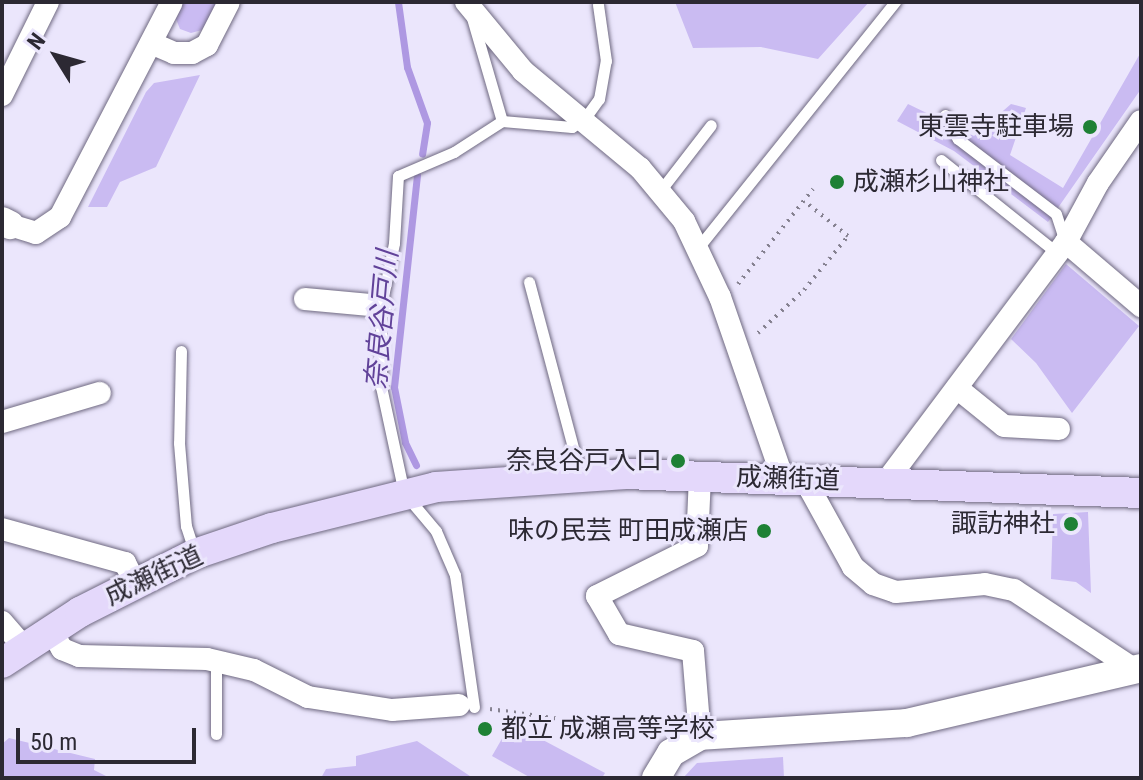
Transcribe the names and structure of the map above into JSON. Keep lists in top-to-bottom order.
{
  "streets": {
    "main road": ["成瀬街道"]
  },
  "water": ["奈良谷戸川"],
  "places": [
    "東雲寺駐車場",
    "成瀬杉山神社",
    "奈良谷戸入口",
    "諏訪神社",
    "味の民芸 町田成瀬店",
    "都立 成瀬高等学校"
  ],
  "scale_bar": "50 m",
  "north": "top left"
}
